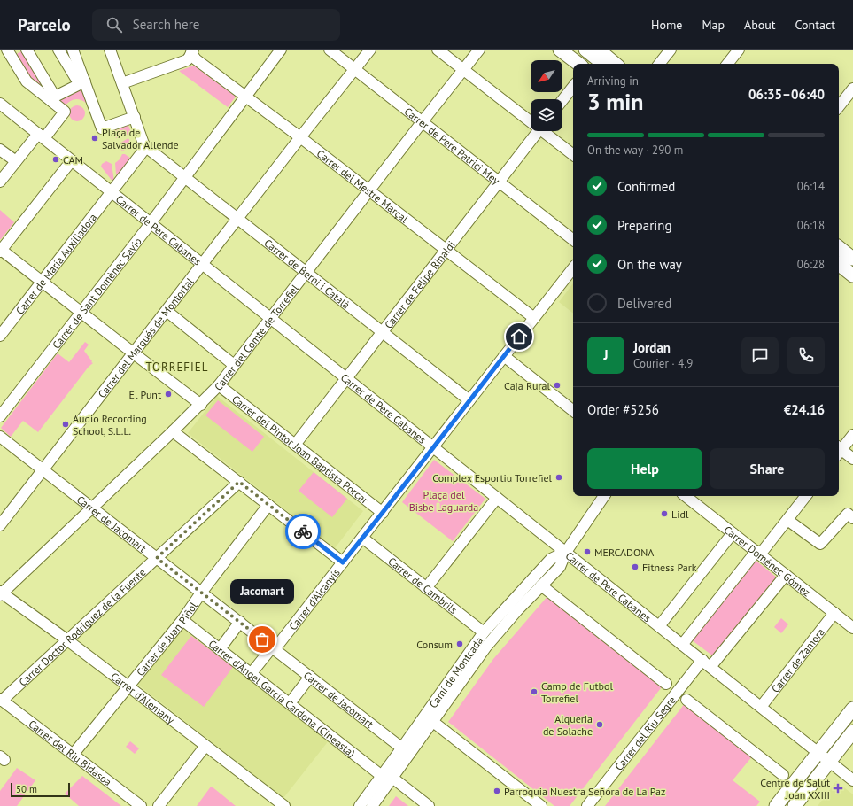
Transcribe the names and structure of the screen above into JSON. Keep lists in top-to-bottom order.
{
  "streets": {
    "street": [
      "Carrer de Pere Patrici Mey",
      "Carrer del Mestre Marçal",
      "Carrer de Pere Cabanes",
      "Carrer de Maria Auxiliadora",
      "Carrer de Berni i Català",
      "Carrer de Felipe Rinaldi",
      "Carrer de Sant Domènec Savio",
      "Carrer del Comte de Torrefiel",
      "Carrer del Marqués de Montortal",
      "Carrer del Pintor Joan Baptista Porcar",
      "Carrer de Jacomart",
      "Carrer Doménec Gómez",
      "Carrer de Cambrils",
      "Carrer d'Alcanyís",
      "Carrer Doctor Rodríguez de la Fuente",
      "Carrer de Juan Piñol",
      "Carrer de Zamora",
      "Camí de Montcada",
      "Carrer d'Alemany",
      "Carrer d'Ángel García Cardona (Cineasta)",
      "Carrer del Riu Segre",
      "Carrer del Riu Bidasoa"
    ]
  },
  "crossings": [
    ["Carrer de Pere Patrici Mey", "Carrer de Felipe Rinaldi"],
    ["Carrer de Pere Patrici Mey", "Carrer del Comte de Torrefiel"],
    ["Carrer de Pere Patrici Mey", "Carrer del Marqués de Montortal"],
    ["Carrer del Mestre Marçal", "Carrer de Felipe Rinaldi"],
    ["Carrer del Mestre Marçal", "Carrer de Sant Domènec Savio"],
    ["Carrer del Mestre Marçal", "Carrer del Comte de Torrefiel"],
    ["Carrer del Mestre Marçal", "Carrer del Marqués de Montortal"],
    ["Carrer del Mestre Marçal", "Carrer d'Alcanyís"],
    ["Carrer de Pere Cabanes", "Carrer de Maria Auxiliadora"],
    ["Carrer de Pere Cabanes", "Carrer de Felipe Rinaldi"],
    ["Carrer de Pere Cabanes", "Carrer de Sant Domènec Savio"],
    ["Carrer de Pere Cabanes", "Carrer del Comte de Torrefiel"],
    ["Carrer de Pere Cabanes", "Carrer del Marqués de Montortal"],
    ["Carrer de Pere Cabanes", "Carrer d'Alcanyís"],
    ["Carrer de Pere Cabanes", "Carrer de Zamora"],
    ["Carrer de Pere Cabanes", "Camí de Montcada"],
    ["Carrer de Pere Cabanes", "Carrer del Riu Segre"],
    ["Carrer de Berni i Català", "Carrer de Felipe Rinaldi"],
    ["Carrer de Berni i Català", "Carrer de Sant Domènec Savio"],
    ["Carrer de Berni i Català", "Carrer del Comte de Torrefiel"],
    ["Carrer de Berni i Català", "Carrer del Marqués de Montortal"],
    ["Carrer de Berni i Català", "Carrer d'Alcanyís"],
    ["Carrer de Felipe Rinaldi", "Carrer del Pintor Joan Baptista Porcar"],
    ["Carrer del Comte de Torrefiel", "Carrer del Pintor Joan Baptista Porcar"],
    ["Carrer del Comte de Torrefiel", "Carrer de Jacomart"],
    ["Carrer del Comte de Torrefiel", "Carrer d'Alemany"],
    ["Carrer del Marqués de Montortal", "Carrer de Jacomart"],
    ["Carrer del Pintor Joan Baptista Porcar", "Carrer d'Alcanyís"],
    ["Carrer de Jacomart", "Carrer d'Alcanyís"],
    ["Carrer de Jacomart", "Carrer Doctor Rodríguez de la Fuente"],
    ["Carrer de Jacomart", "Carrer de Juan Piñol"],
    ["Carrer de Jacomart", "Camí de Montcada"],
    ["Carrer Doménec Gómez", "Carrer de Zamora"],
    ["Carrer de Cambrils", "Carrer d'Alcanyís"],
    ["Carrer de Cambrils", "Camí de Montcada"],
    ["Carrer d'Alcanyís", "Carrer d'Ángel García Cardona (Cineasta)"],
    ["Carrer Doctor Rodríguez de la Fuente", "Carrer d'Alemany"],
    ["Carrer Doctor Rodríguez de la Fuente", "Carrer del Riu Bidasoa"],
    ["Carrer de Juan Piñol", "Carrer d'Alemany"],
    ["Carrer de Juan Piñol", "Carrer d'Ángel García Cardona (Cineasta)"],
    ["Carrer de Juan Piñol", "Carrer del Riu Bidasoa"],
    ["Camí de Montcada", "Carrer d'Ángel García Cardona (Cineasta)"]
  ],
  "districts": ["TORREFIEL"],
  "parks": ["Plaça del Bisbe Laguarda"],
  "places": {
    "other": [
      "Plaça de Salvador Allende",
      "CAM",
      "Caja Rural",
      "El Punt",
      "Audio Recording School, S.L.L.",
      "Complex Esportiu Torrefiel",
      "Lidl",
      "MERCADONA",
      "Fitness Park",
      "Jacomart",
      "Consum",
      "Camp de Futbol Torrefiel",
      "Alqueria de Solache",
      "Parroquia Nuestra Señora de La Paz"
    ],
    "health": ["Centre de Salut Joan XXIII"]
  },
  "scale_bar": "50 m",
  "north": "bottom left",
  "page": {
    "header": "Parcelo",
    "search": "Search here",
    "nav": [
      "Home",
      "Map",
      "About",
      "Contact"
    ],
    "heading": ["3 min", "Arriving in", "06:35–06:40"],
    "panel": [
      "Jordan",
      "Courier · 4.9",
      "Order #5256",
      "€24.16"
    ],
    "bar": "On the way · 290 m",
    "list": [
      ["Confirmed", "06:14"],
      ["Preparing", "06:18"],
      ["On the way", "06:28"],
      "Delivered"
    ],
    "round": "J",
    "buttons": ["Help", "Share"],
    "bubble": "Jacomart",
    "scale": "50 m"
  }
}
